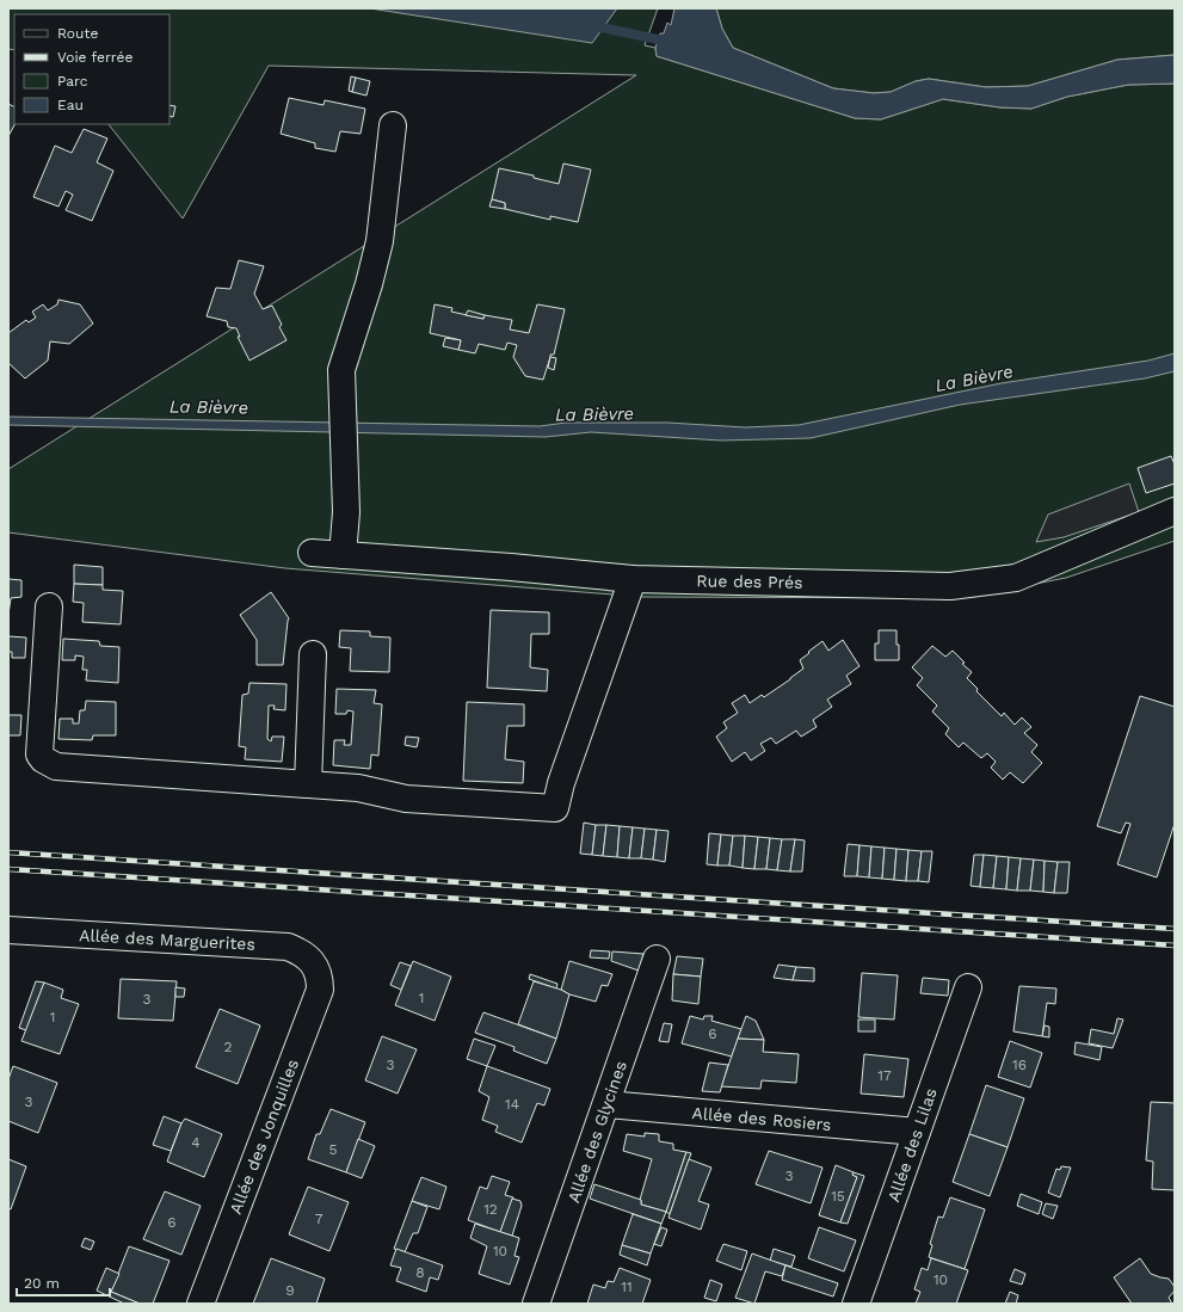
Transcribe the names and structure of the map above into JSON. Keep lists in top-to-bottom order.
{
  "streets": {
    "street": [
      "Rue des Prés",
      "Allée des Marguerites",
      "Allée des Rosiers",
      "Allée des Glycines",
      "Allée des Jonquilles",
      "Allée des Lilas"
    ]
  },
  "crossings": [
    ["Allée des Marguerites", "Allée des Jonquilles"],
    ["Allée des Rosiers", "Allée des Glycines"],
    ["Allée des Rosiers", "Allée des Lilas"]
  ],
  "water": ["La Bièvre"],
  "house_numbers": [
    "1",
    "3",
    "1",
    "6",
    "2",
    "3",
    "16",
    "17",
    "3",
    "14",
    "4",
    "5",
    "3",
    "15",
    "12",
    "7",
    "6",
    "10",
    "8",
    "10",
    "11",
    "9"
  ],
  "legend": [
    "Route",
    "Voie ferrée",
    "Parc",
    "Eau"
  ],
  "scale_bar": "20 m"
}
